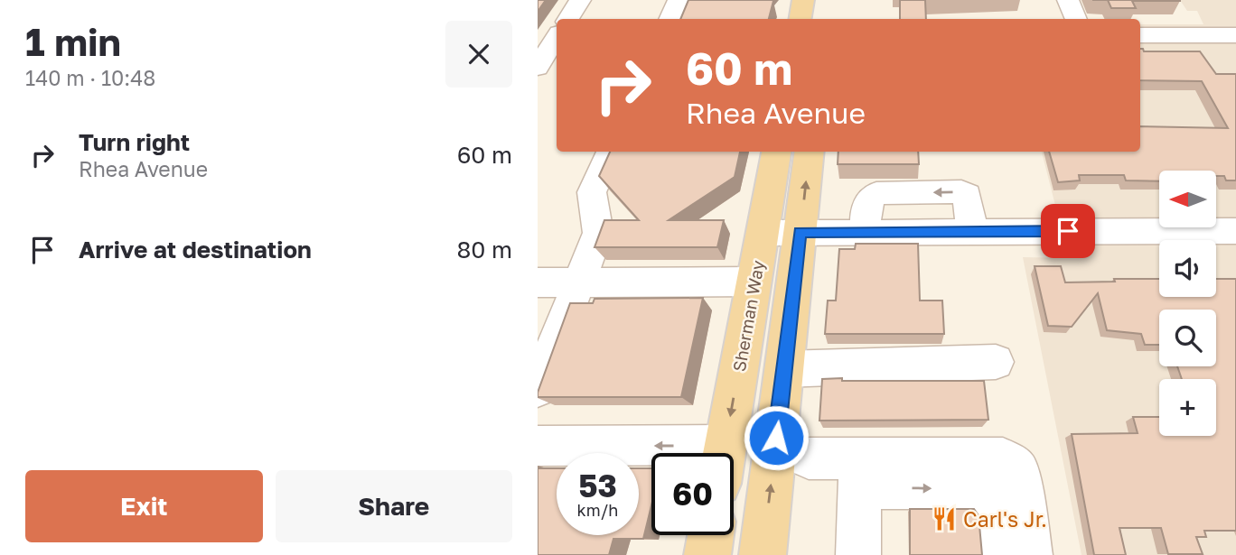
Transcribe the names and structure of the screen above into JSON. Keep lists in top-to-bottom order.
{
  "streets": {
    "main road": ["Sherman Way"]
  },
  "places": {
    "restaurant": ["Carl's Jr."]
  },
  "north": "left",
  "page": {
    "heading": ["1 min", "140 m · 10:48"],
    "turn": ["60 m", "Rhea Avenue"],
    "list": [
      {
        "name": "Turn right",
        "note": "Rhea Avenue",
        "value": "60 m"
      },
      {
        "name": "Arrive at destination",
        "value": "80 m"
      }
    ],
    "map_buttons": "+",
    "speed": "53 km/h",
    "limit": "60",
    "buttons": ["Exit", "Share"]
  }
}
